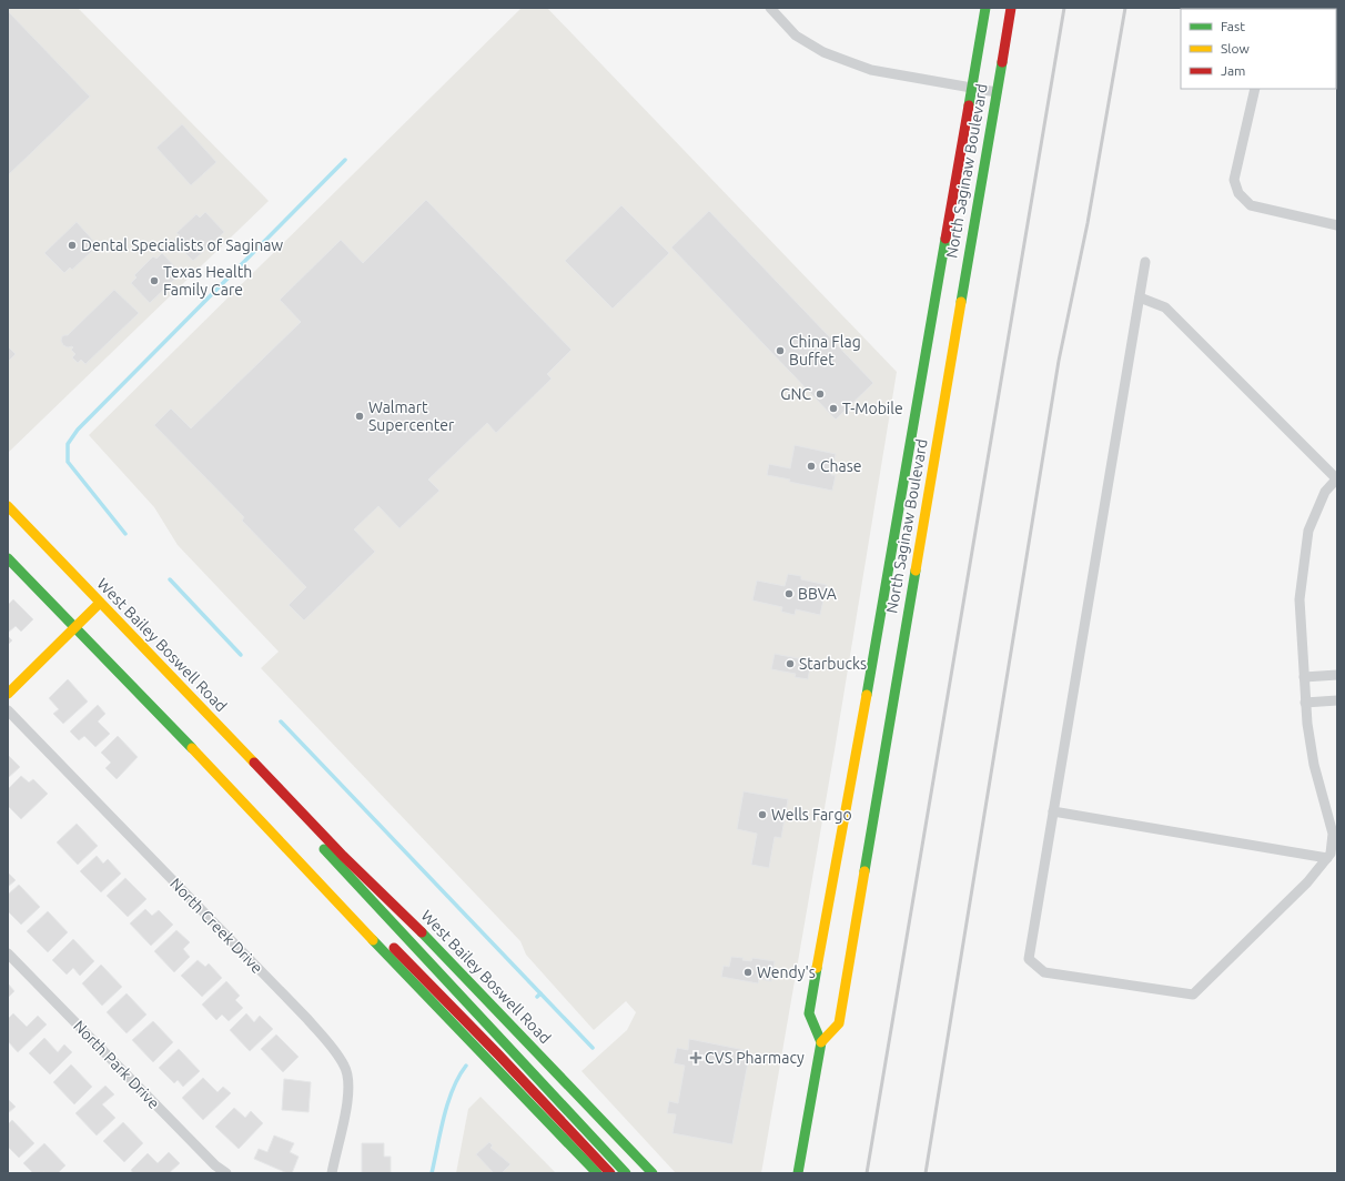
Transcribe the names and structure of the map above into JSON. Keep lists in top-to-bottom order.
{
  "streets": {
    "main road": ["North Saginaw Boulevard", "West Bailey Boswell Road"],
    "street": ["North Creek Drive", "North Park Drive"]
  },
  "places": {
    "other": [
      "Dental Specialists of Saginaw",
      "Texas Health Family Care",
      "China Flag Buffet",
      "GNC",
      "T-Mobile",
      "Walmart Supercenter",
      "Chase",
      "BBVA",
      "Starbucks",
      "Wells Fargo",
      "Wendy's"
    ],
    "health": ["CVS Pharmacy"]
  },
  "legend": ["Fast", "Slow", "Jam"]
}
